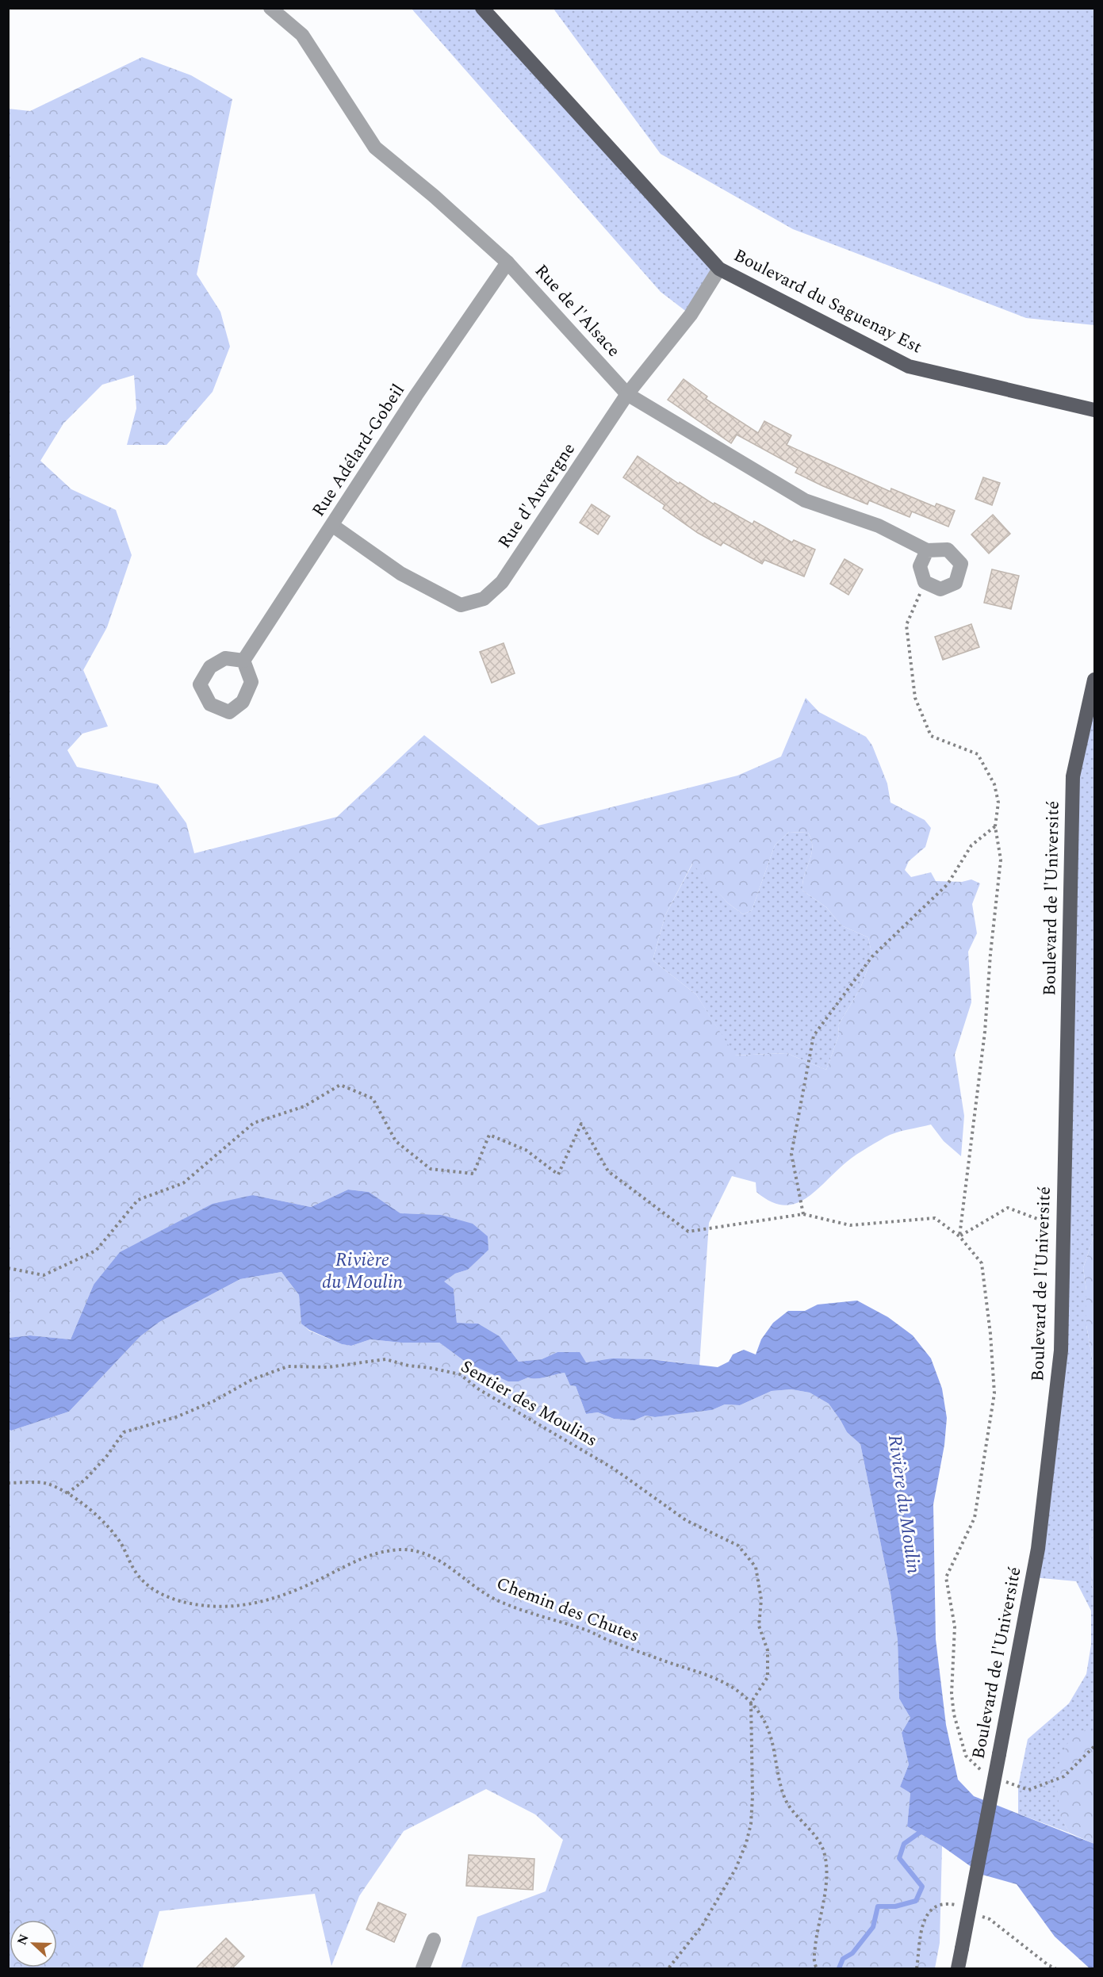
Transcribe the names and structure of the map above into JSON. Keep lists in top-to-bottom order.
{
  "streets": {
    "main road": ["Boulevard du Saguenay Est", "Boulevard de l'Université"],
    "street": ["Rue de l'Alsace", "Rue Adélard-Gobeil", "Rue d'Auvergne"],
    "path": ["Sentier des Moulins", "Chemin des Chutes"]
  },
  "crossings": [
    ["Boulevard du Saguenay Est", "Rue d'Auvergne"],
    ["Rue de l'Alsace", "Rue Adélard-Gobeil"],
    ["Rue de l'Alsace", "Rue d'Auvergne"],
    ["Rue Adélard-Gobeil", "Rue d'Auvergne"],
    ["Sentier des Moulins", "Chemin des Chutes"]
  ],
  "water": ["Rivière du Moulin"],
  "north": "left"
}
